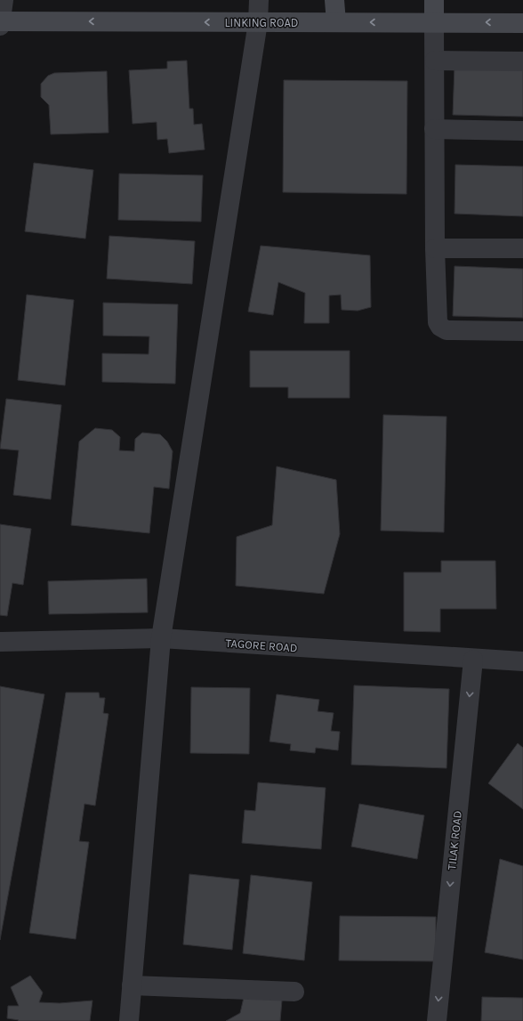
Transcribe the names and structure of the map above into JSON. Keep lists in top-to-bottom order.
{
  "streets": {
    "main road": ["LINKING ROAD"],
    "street": ["TAGORE ROAD", "TILAK ROAD"]
  },
  "crossings": [
    ["TAGORE ROAD", "TILAK ROAD"]
  ],
  "one_way": ["LINKING ROAD", "TILAK ROAD"]
}
